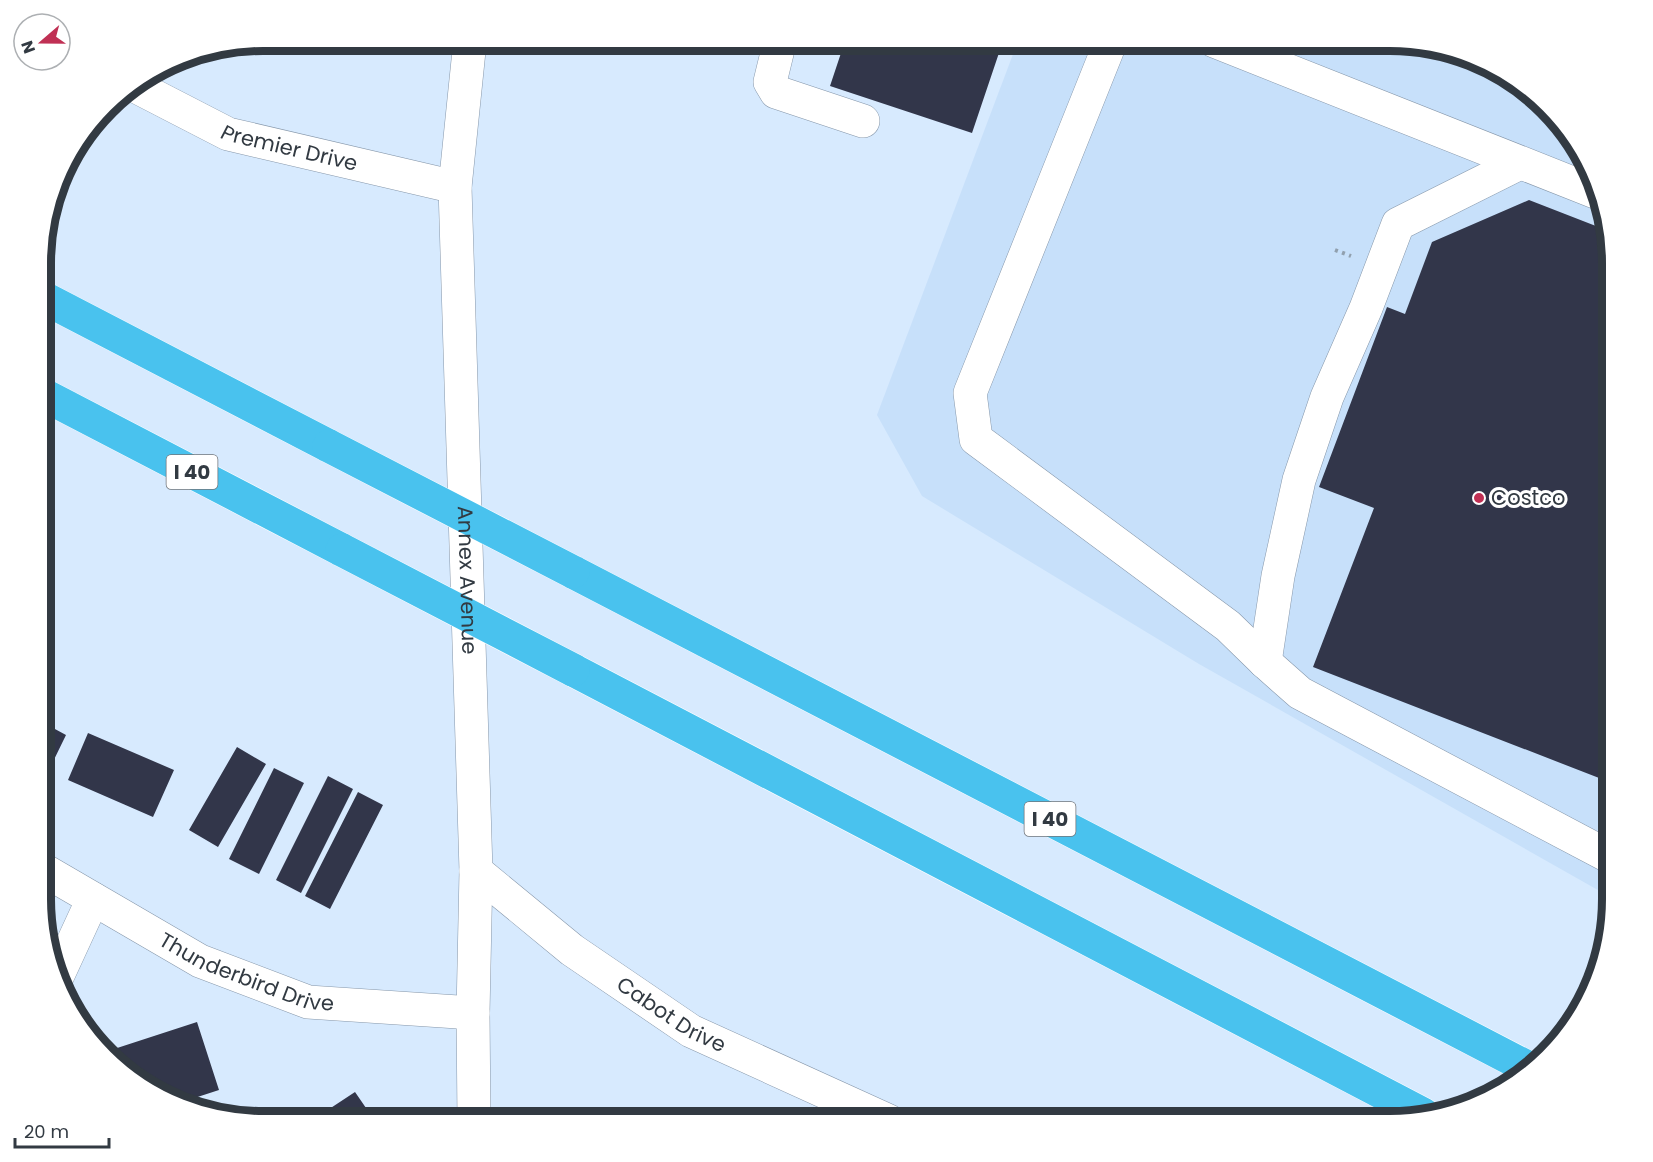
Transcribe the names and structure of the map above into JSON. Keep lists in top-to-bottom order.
{
  "streets": {
    "highway": ["I 40"],
    "street": [
      "Premier Drive",
      "Annex Avenue",
      "Thunderbird Drive",
      "Cabot Drive"
    ]
  },
  "crossings": [
    ["Premier Drive", "Annex Avenue"],
    ["Annex Avenue", "Thunderbird Drive"],
    ["Annex Avenue", "Cabot Drive"]
  ],
  "places": ["Costco"],
  "scale_bar": "20 m",
  "north": "left"
}
